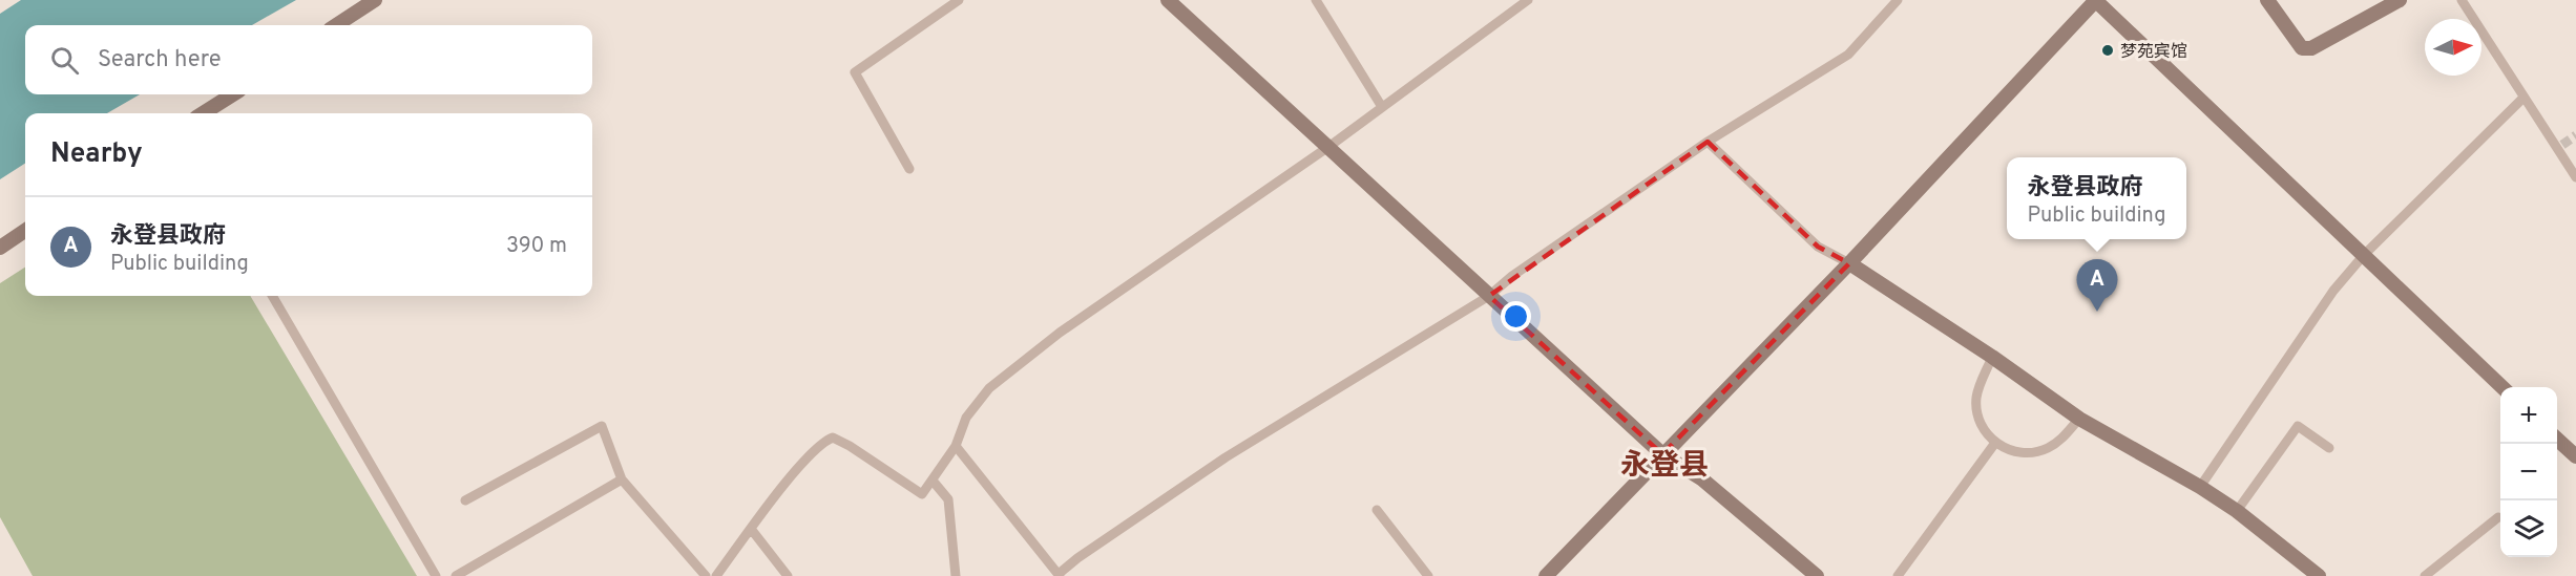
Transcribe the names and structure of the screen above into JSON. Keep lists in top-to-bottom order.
{
  "districts": ["永登县"],
  "places": ["梦苑宾馆"],
  "north": "right",
  "page": {
    "search": "Search here",
    "heading": "Nearby",
    "popup": ["永登县政府", "Public building"],
    "list": [
      {
        "mark": "A",
        "name": "永登县政府",
        "note": "Public building",
        "value": "390 m"
      }
    ],
    "pins": "A",
    "map_buttons": ["+", "−"]
  }
}
